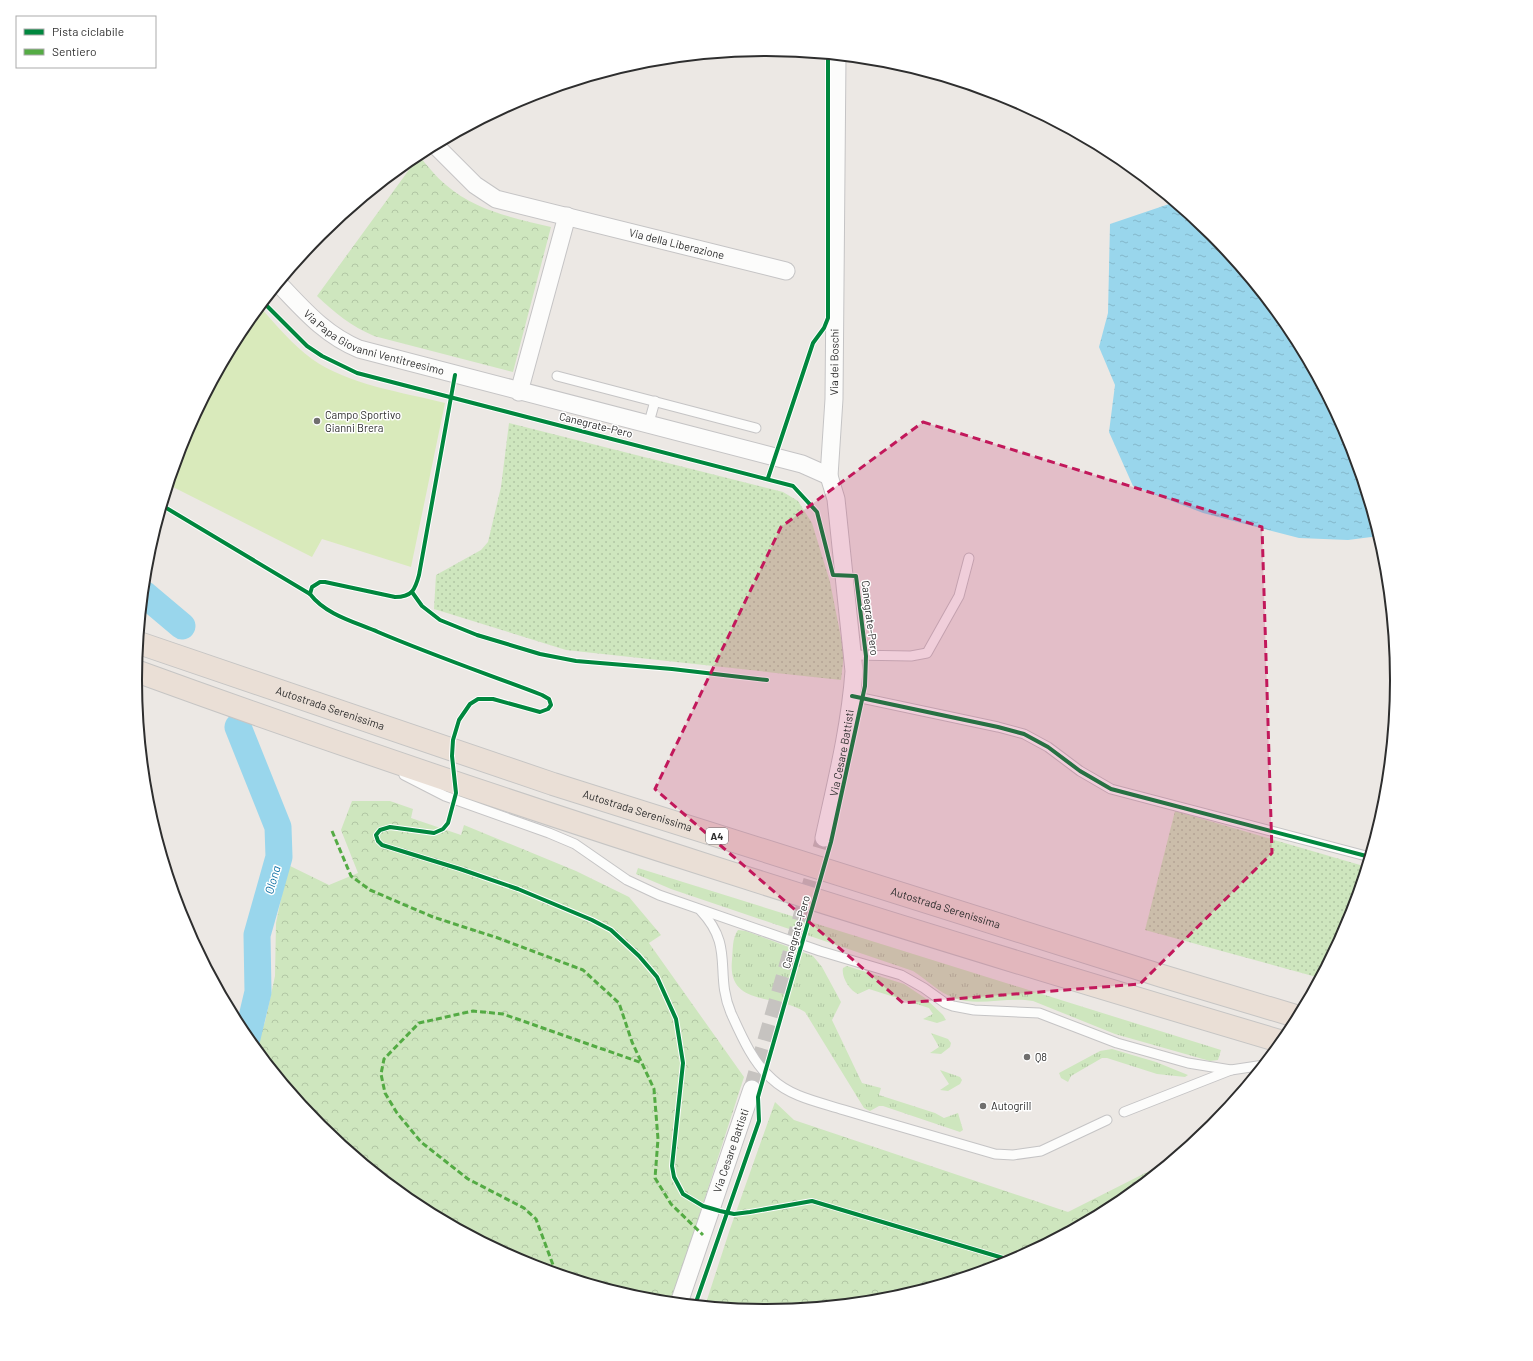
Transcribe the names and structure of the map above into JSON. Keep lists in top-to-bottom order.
{
  "streets": {
    "highway": ["Autostrada Serenissima", "A4"],
    "street": [
      "Via della Liberazione",
      "Via Papa Giovanni Ventitreesimo",
      "Via dei Boschi",
      "Via Cesare Battisti"
    ],
    "cycle path": ["Canegrate-Pero"]
  },
  "crossings": [
    ["Via Papa Giovanni Ventitreesimo", "Via dei Boschi"],
    ["Via Papa Giovanni Ventitreesimo", "Via Cesare Battisti"],
    ["Via dei Boschi", "Via Cesare Battisti"]
  ],
  "water": ["Olona"],
  "places": ["Campo Sportivo Gianni Brera", "Q8", "Autogrill"],
  "legend": ["Pista ciclabile", "Sentiero"]
}
